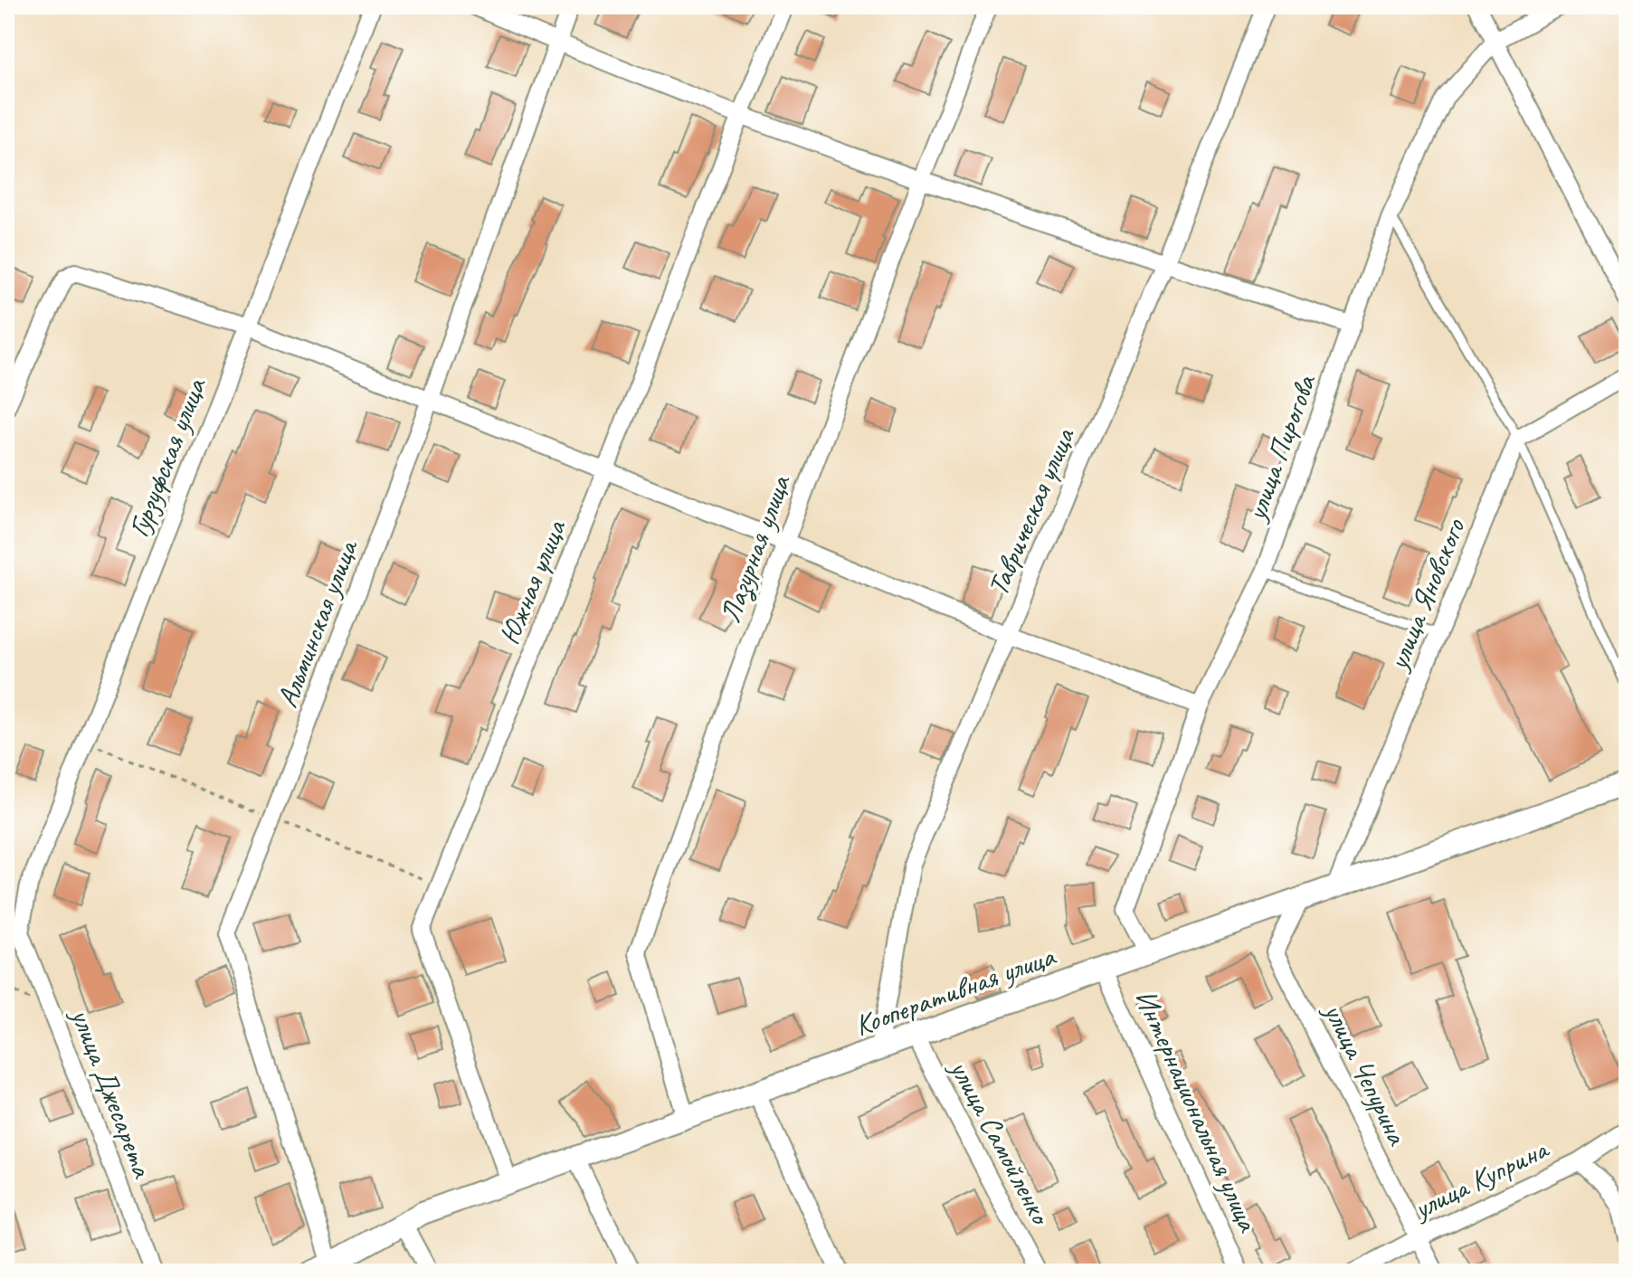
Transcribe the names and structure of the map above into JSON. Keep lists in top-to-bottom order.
{
  "streets": {
    "street": [
      "улица Пирогова",
      "Гурзуфская улица",
      "Таврическая улица",
      "Лазурная улица",
      "Южная улица",
      "улица Яновского",
      "Альминская улица",
      "Кооперативная улица",
      "улица Чепурина",
      "улица Джесарета",
      "Интернациональная улица",
      "улица Самойленко",
      "улица Куприна"
    ]
  },
  "crossings": [
    ["улица Пирогова", "Кооперативная улица"],
    ["Гурзуфская улица", "улица Джесарета"],
    ["Таврическая улица", "Кооперативная улица"],
    ["Лазурная улица", "Кооперативная улица"],
    ["Южная улица", "Кооперативная улица"],
    ["улица Яновского", "Кооперативная улица"],
    ["Альминская улица", "Кооперативная улица"],
    ["Кооперативная улица", "улица Чепурина"],
    ["Кооперативная улица", "Интернациональная улица"],
    ["Кооперативная улица", "улица Самойленко"],
    ["улица Чепурина", "улица Куприна"]
  ]
}
